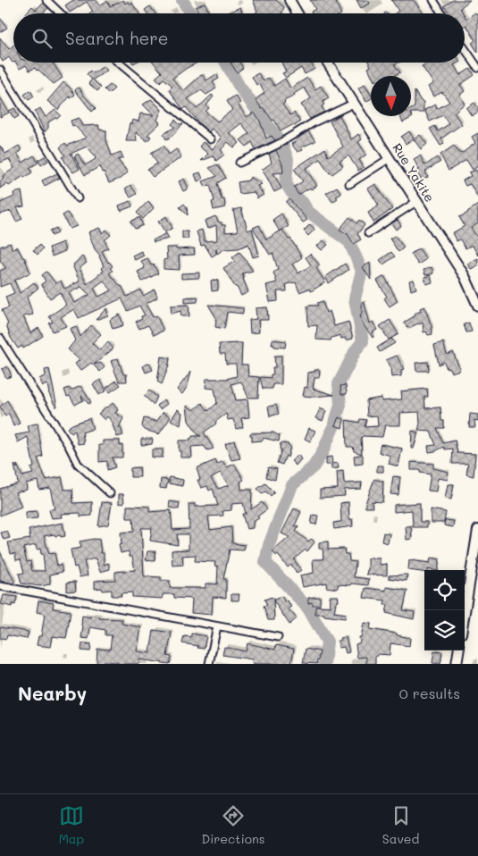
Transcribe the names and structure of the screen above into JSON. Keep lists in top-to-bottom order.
{
  "streets": {
    "main road": ["Rue Yakite"]
  },
  "north": "bottom",
  "page": {
    "search": "Search here",
    "heading": ["Nearby", "0 results"],
    "nav": ["Map", "Directions", "Saved"]
  }
}
